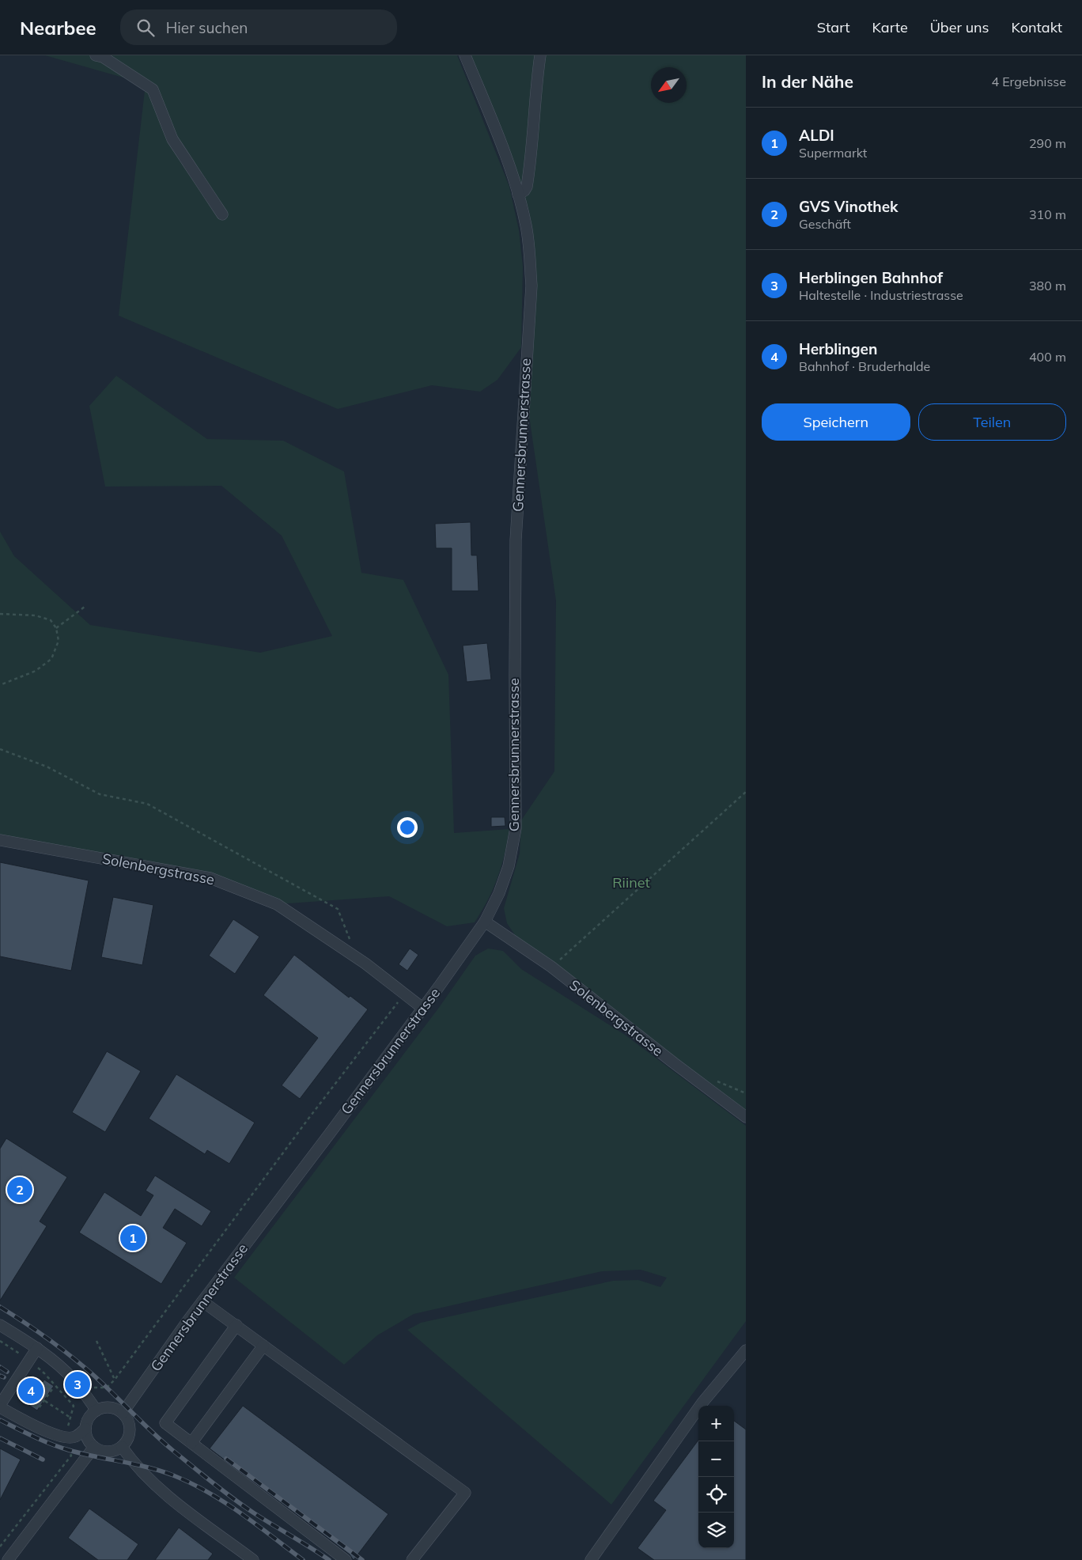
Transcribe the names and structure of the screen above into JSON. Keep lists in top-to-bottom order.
{
  "streets": {
    "street": ["Gennersbrunnerstrasse", "Solenbergstrasse"]
  },
  "crossings": [
    ["Gennersbrunnerstrasse", "Solenbergstrasse"]
  ],
  "parks": ["Riinet"],
  "north": "bottom left",
  "page": {
    "header": "Nearbee",
    "search": "Hier suchen",
    "nav": [
      "Start",
      "Karte",
      "Über uns",
      "Kontakt"
    ],
    "heading": ["In der Nähe", "4 Ergebnisse"],
    "list": [
      {
        "mark": "1",
        "name": "ALDI",
        "note": "Supermarkt",
        "value": "290 m"
      },
      {
        "mark": "2",
        "name": "GVS Vinothek",
        "note": "Geschäft",
        "value": "310 m"
      },
      {
        "mark": "3",
        "name": "Herblingen Bahnhof",
        "note": "Haltestelle · Industriestrasse",
        "value": "380 m"
      },
      {
        "mark": "4",
        "name": "Herblingen",
        "note": "Bahnhof · Bruderhalde",
        "value": "400 m"
      }
    ],
    "buttons": ["Speichern", "Teilen"],
    "pins": [
      "2",
      "1",
      "3",
      "4"
    ],
    "map_buttons": ["+", "−"]
  }
}
